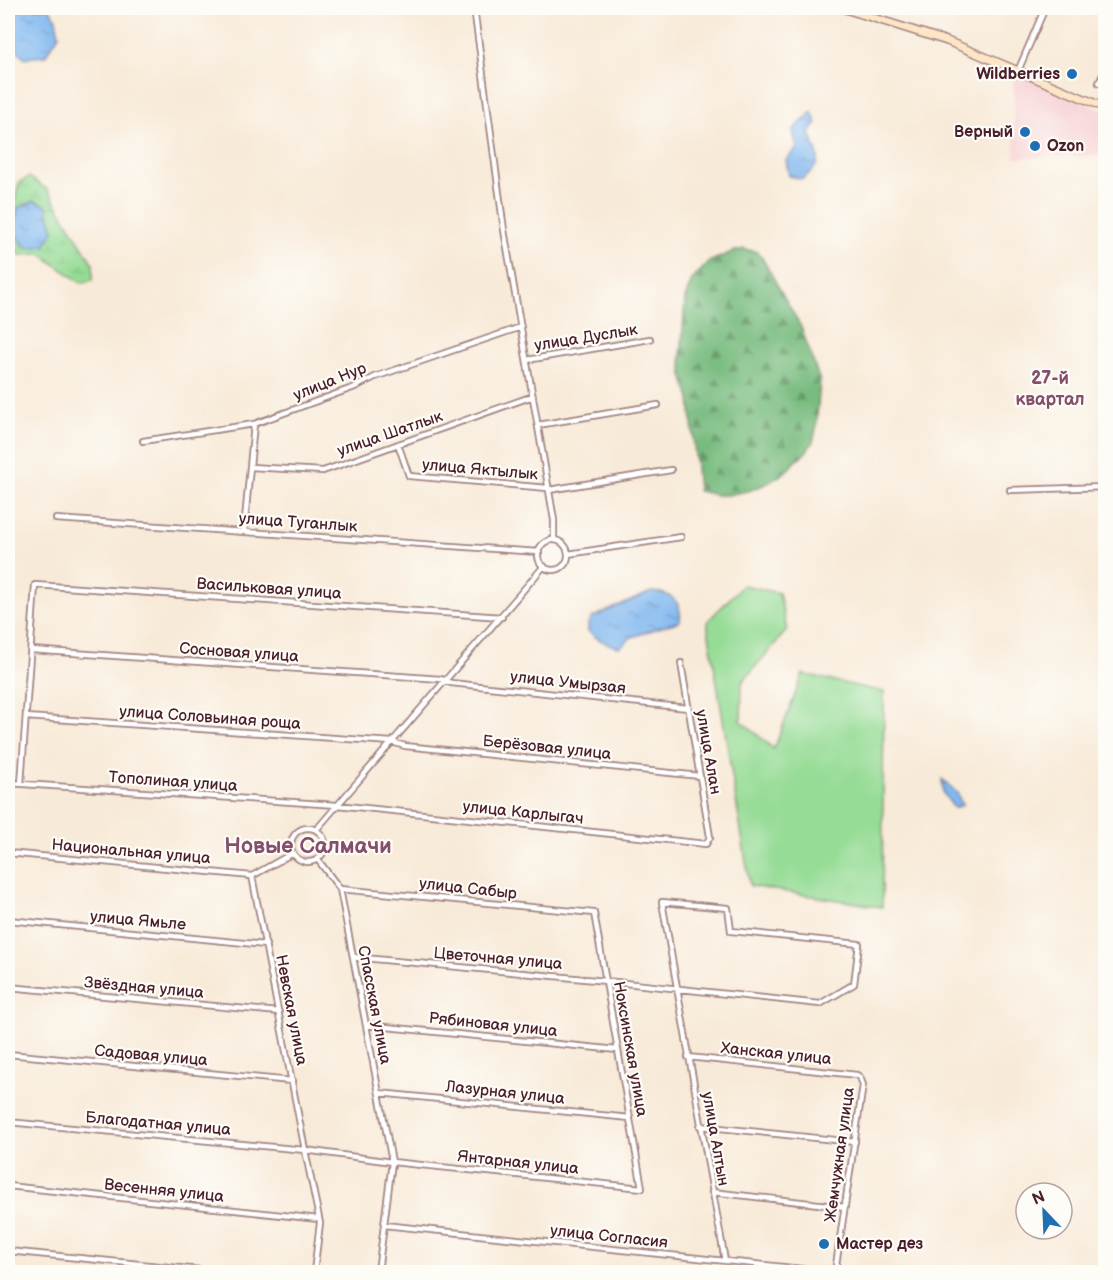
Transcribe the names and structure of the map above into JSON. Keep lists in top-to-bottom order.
{
  "streets": {
    "street": [
      "улица Дуслык",
      "улица Нур",
      "улица Шатлык",
      "улица Яктылык",
      "улица Туганлык",
      "Васильковая улица",
      "Сосновая улица",
      "улица Умырзая",
      "улица Соловьиная роща",
      "Берёзовая улица",
      "улица Алан",
      "Тополиная улица",
      "улица Карлыгач",
      "Национальная улица",
      "улица Сабыр",
      "улица Ямьле",
      "Цветочная улица",
      "Звёздная улица",
      "Спасская улица",
      "Невская улица",
      "Рябиновая улица",
      "Ноксинская улица",
      "Ханская улица",
      "Садовая улица",
      "Лазурная улица",
      "Благодатная улица",
      "улица Алтын",
      "Жемчужная улица",
      "Янтарная улица",
      "Весенняя улица",
      "улица Согласия"
    ]
  },
  "crossings": [
    ["улица Шатлык", "улица Яктылык"],
    ["Васильковая улица", "Сосновая улица"],
    ["Сосновая улица", "улица Умырзая"],
    ["улица Умырзая", "улица Алан"],
    ["улица Соловьиная роща", "Берёзовая улица"],
    ["Берёзовая улица", "улица Алан"],
    ["улица Алан", "улица Карлыгач"],
    ["Тополиная улица", "улица Карлыгач"],
    ["Национальная улица", "Невская улица"],
    ["улица Сабыр", "Спасская улица"],
    ["улица Сабыр", "Ноксинская улица"],
    ["улица Ямьле", "Невская улица"],
    ["Цветочная улица", "Спасская улица"],
    ["Цветочная улица", "Ноксинская улица"],
    ["Цветочная улица", "улица Алтын"],
    ["Звёздная улица", "Невская улица"],
    ["Спасская улица", "Рябиновая улица"],
    ["Спасская улица", "Лазурная улица"],
    ["Спасская улица", "Благодатная улица"],
    ["Спасская улица", "Янтарная улица"],
    ["Спасская улица", "улица Согласия"],
    ["Невская улица", "Садовая улица"],
    ["Невская улица", "Благодатная улица"],
    ["Невская улица", "Весенняя улица"],
    ["Рябиновая улица", "Ноксинская улица"],
    ["Ноксинская улица", "Лазурная улица"],
    ["Ноксинская улица", "Янтарная улица"],
    ["Ханская улица", "улица Алтын"],
    ["Ханская улица", "Жемчужная улица"],
    ["Благодатная улица", "Янтарная улица"],
    ["улица Алтын", "улица Согласия"]
  ],
  "districts": ["27-й квартал", "Новые Салмачи"],
  "places": [
    "Wildberries",
    "Верный",
    "Ozon",
    "Мастер дез"
  ],
  "north": "top left"
}
